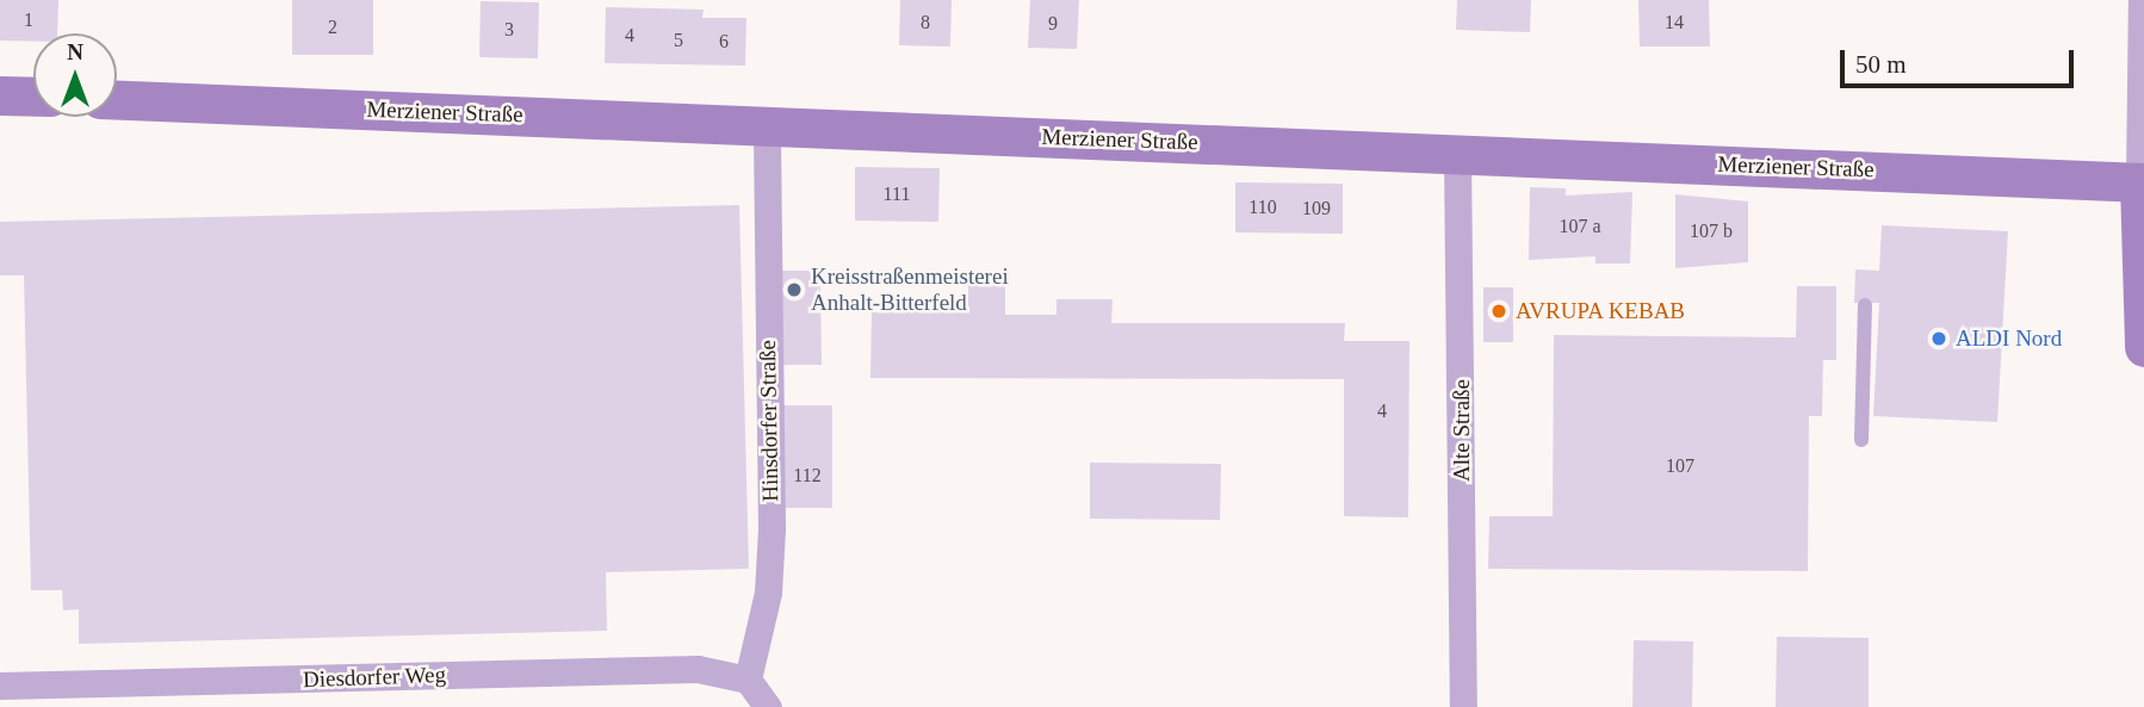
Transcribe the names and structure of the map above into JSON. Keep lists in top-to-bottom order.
{
  "streets": {
    "main road": ["Merziener Straße"],
    "street": ["Hinsdorfer Straße", "Alte Straße", "Diesdorfer Weg"]
  },
  "crossings": [
    ["Merziener Straße", "Hinsdorfer Straße"],
    ["Merziener Straße", "Alte Straße"],
    ["Hinsdorfer Straße", "Diesdorfer Weg"]
  ],
  "places": ["Kreisstraßenmeisterei Anhalt-Bitterfeld", "AVRUPA KEBAB", "ALDI Nord"],
  "house_numbers": [
    "1",
    "8",
    "14",
    "9",
    "2",
    "3",
    "4",
    "5",
    "6",
    "111",
    "110",
    "109",
    "107 a",
    "107 b",
    "4",
    "107",
    "112"
  ],
  "scale_bar": "50 m",
  "north": "top"
}
